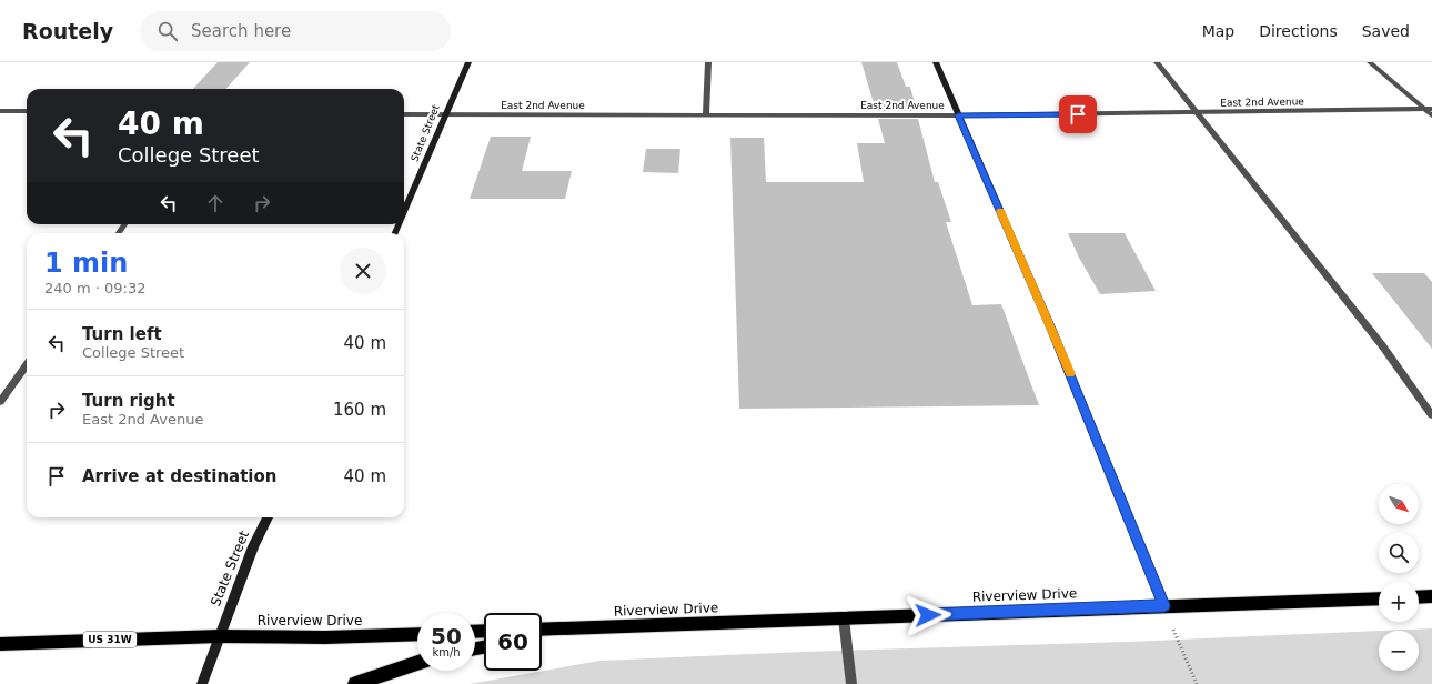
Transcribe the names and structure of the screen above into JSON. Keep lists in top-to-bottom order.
{
  "streets": {
    "main road": ["Riverview Drive", "US 31W"],
    "street": ["East 2nd Avenue", "State Street"]
  },
  "crossings": [
    ["East 2nd Avenue", "State Street"],
    ["State Street", "Riverview Drive"],
    ["State Street", "US 31W"],
    ["Riverview Drive", "US 31W"]
  ],
  "north": "bottom right",
  "page": {
    "header": "Routely",
    "search": "Search here",
    "nav": ["Map", "Directions", "Saved"],
    "turn": ["40 m", "College Street"],
    "heading": ["1 min", "240 m · 09:32"],
    "list": [
      {
        "name": "Turn left",
        "note": "College Street",
        "value": "40 m"
      },
      {
        "name": "Turn right",
        "note": "East 2nd Avenue",
        "value": "160 m"
      },
      {
        "name": "Arrive at destination",
        "value": "40 m"
      }
    ],
    "map_buttons": ["+", "−"],
    "speed": "50 km/h",
    "limit": "60"
  }
}
